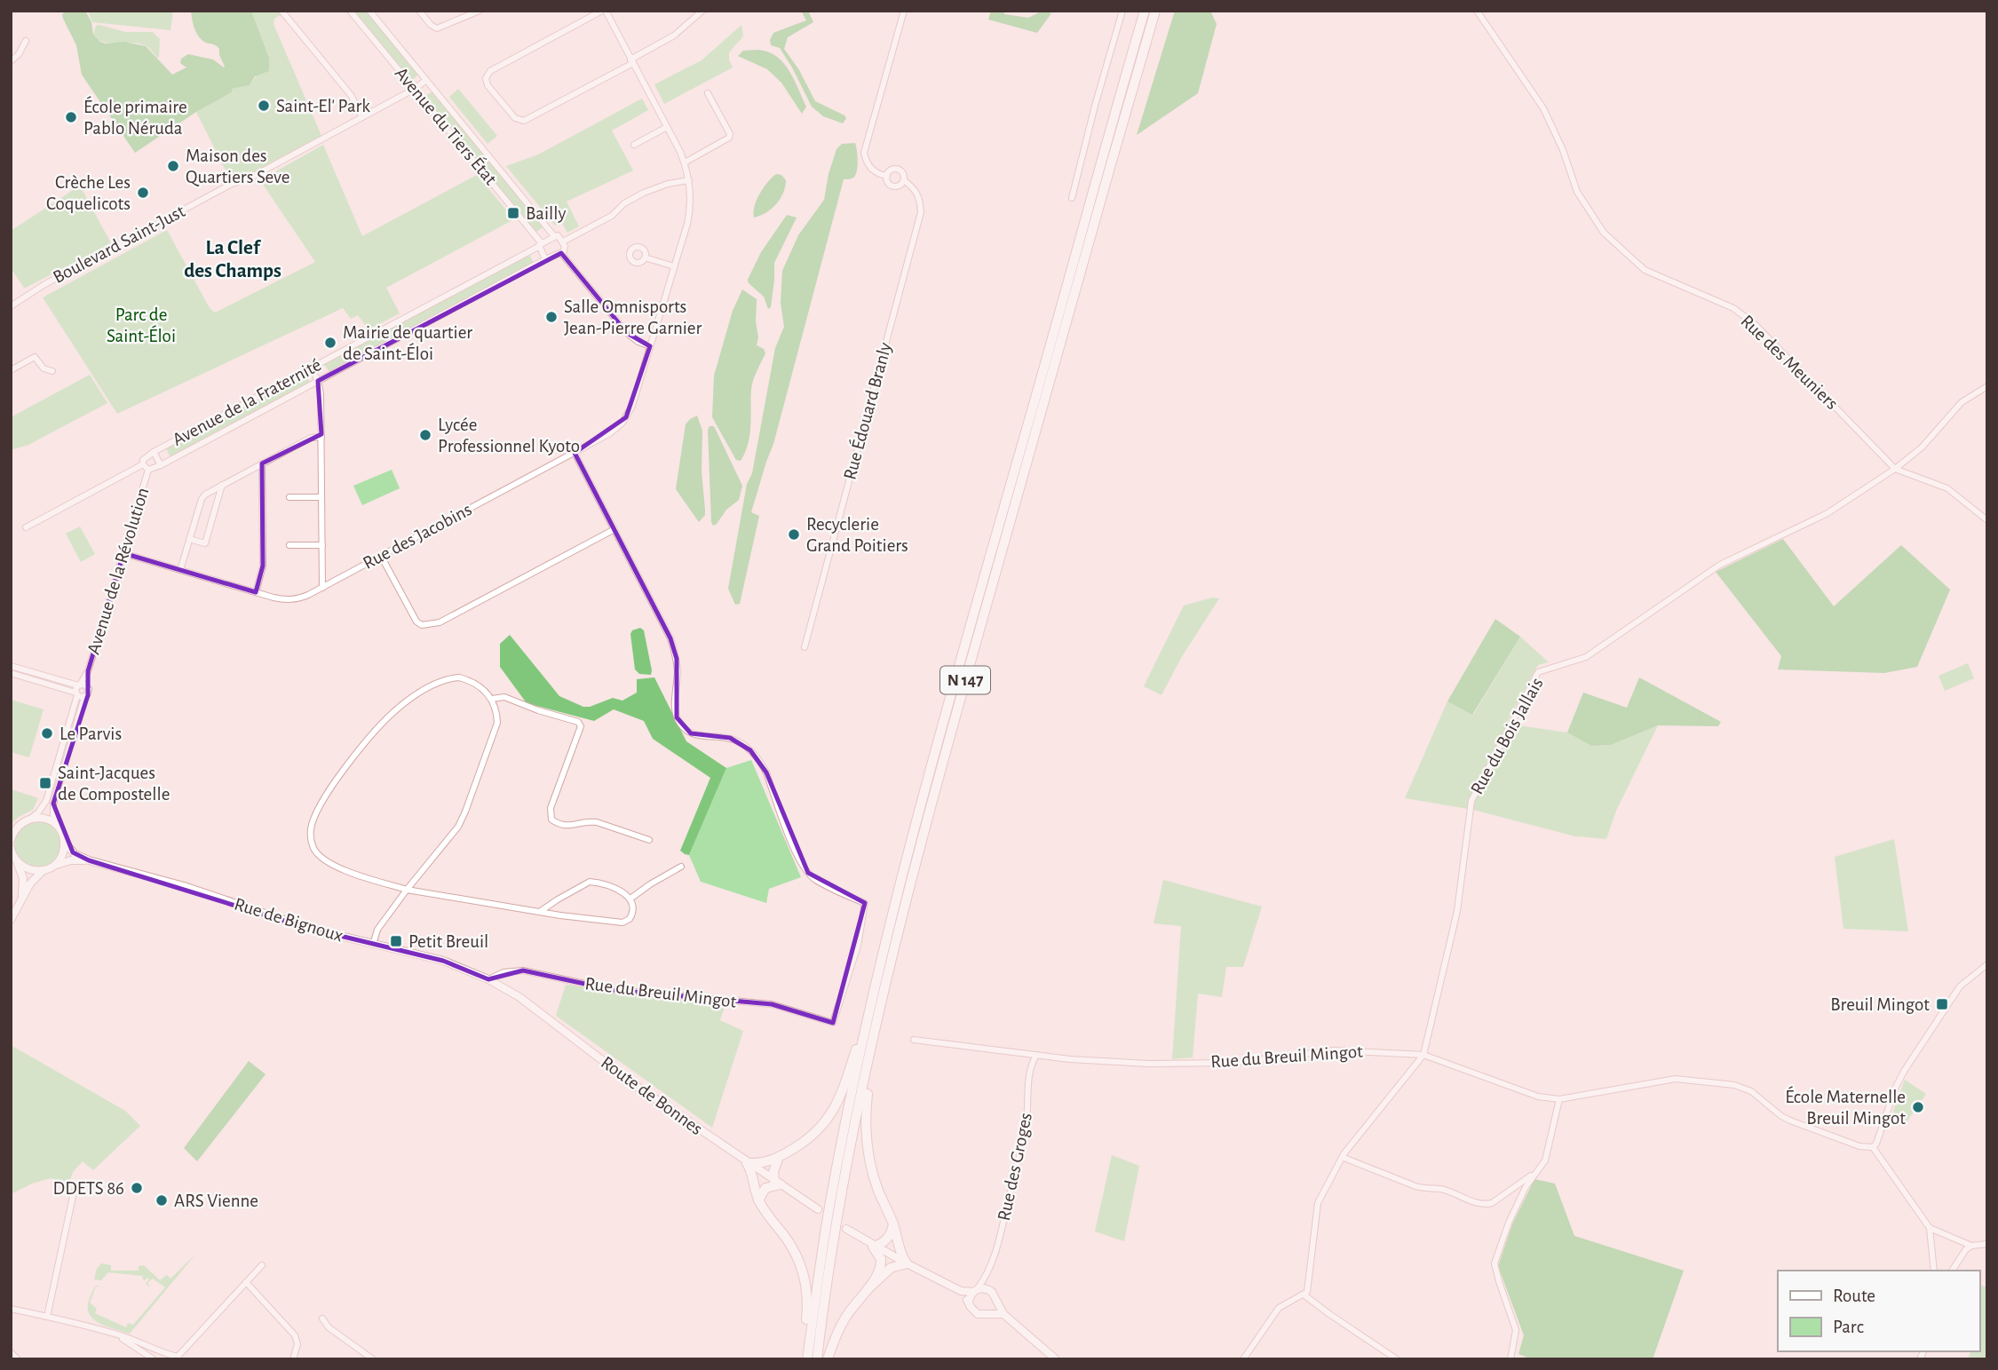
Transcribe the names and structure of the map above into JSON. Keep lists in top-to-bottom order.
{
  "streets": {
    "highway": ["N 147"],
    "street": [
      "Avenue du Tiers État",
      "Boulevard Saint-Just",
      "Rue des Meuniers",
      "Avenue de la Fraternité",
      "Rue Édouard Branly",
      "Rue des Jacobins",
      "Avenue de la Révolution",
      "Rue du Bois Jallais",
      "Rue de Bignoux",
      "Rue du Breuil Mingot",
      "Route de Bonnes",
      "Rue des Groges"
    ]
  },
  "crossings": [
    ["Avenue du Tiers État", "Boulevard Saint-Just"],
    ["Avenue du Tiers État", "Avenue de la Fraternité"],
    ["Rue des Meuniers", "Rue du Bois Jallais"],
    ["Avenue de la Fraternité", "Avenue de la Révolution"],
    ["Rue des Jacobins", "Avenue de la Révolution"],
    ["Rue du Bois Jallais", "Rue du Breuil Mingot"],
    ["Rue de Bignoux", "Rue du Breuil Mingot"],
    ["Rue de Bignoux", "Route de Bonnes"],
    ["Rue du Breuil Mingot", "Route de Bonnes"],
    ["Rue du Breuil Mingot", "Rue des Groges"]
  ],
  "districts": ["La Clef des Champs"],
  "parks": ["Parc de Saint-Éloi"],
  "places": {
    "other": [
      "Saint-El' Park",
      "École primaire Pablo Néruda",
      "Maison des Quartiers Seve",
      "Crèche Les Coquelicots",
      "Salle Omnisports Jean-Pierre Garnier",
      "Mairie de quartier de Saint-Éloi",
      "Lycée Professionnel Kyoto",
      "Recyclerie Grand Poitiers",
      "Le Parvis",
      "École Maternelle Breuil Mingot",
      "DDETS 86",
      "ARS Vienne"
    ],
    "transit": [
      "Bailly",
      "Saint-Jacques de Compostelle",
      "Petit Breuil",
      "Breuil Mingot"
    ]
  },
  "legend": ["Route", "Parc"]
}
